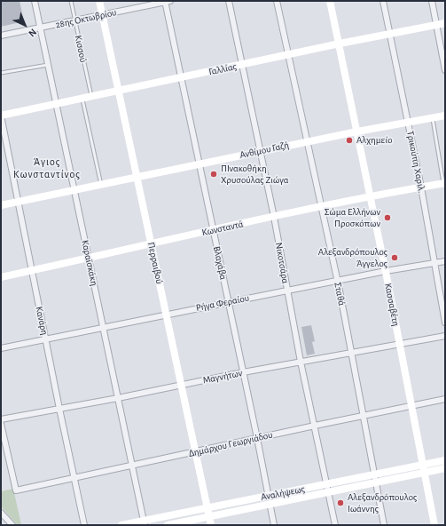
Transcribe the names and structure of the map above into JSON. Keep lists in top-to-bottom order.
{
  "streets": {
    "street": [
      "28ης Οκτωβρίου",
      "Γαλλίας",
      "Ανθίμου Γαζή",
      "Τρικούπη Χαριλ.",
      "Κωνσταντά",
      "Καραϊσκάκη",
      "Περραιβού",
      "Βλαχάβα",
      "Νικοτσάρα",
      "Σταθά",
      "Ρήγα Φεραίου",
      "Κασσαβέτη",
      "Κανάρη",
      "Μαγνήτων",
      "Δημάρχου Γεωργιάδου",
      "Αναλήψεως"
    ],
    "lane": ["Κισσού"]
  },
  "crossings": [
    ["28ης Οκτωβρίου", "Κισσού"],
    ["28ης Οκτωβρίου", "Καραϊσκάκη"],
    ["28ης Οκτωβρίου", "Περραιβού"],
    ["28ης Οκτωβρίου", "Βλαχάβα"],
    ["Κισσού", "Γαλλίας"],
    ["Γαλλίας", "Τρικούπη Χαριλ."],
    ["Γαλλίας", "Καραϊσκάκη"],
    ["Γαλλίας", "Περραιβού"],
    ["Γαλλίας", "Βλαχάβα"],
    ["Γαλλίας", "Νικοτσάρα"],
    ["Γαλλίας", "Σταθά"],
    ["Γαλλίας", "Κασσαβέτη"],
    ["Γαλλίας", "Κανάρη"],
    ["Ανθίμου Γαζή", "Τρικούπη Χαριλ."],
    ["Ανθίμου Γαζή", "Καραϊσκάκη"],
    ["Ανθίμου Γαζή", "Περραιβού"],
    ["Ανθίμου Γαζή", "Βλαχάβα"],
    ["Ανθίμου Γαζή", "Νικοτσάρα"],
    ["Ανθίμου Γαζή", "Σταθά"],
    ["Ανθίμου Γαζή", "Κασσαβέτη"],
    ["Ανθίμου Γαζή", "Κανάρη"],
    ["Τρικούπη Χαριλ.", "Κωνσταντά"],
    ["Τρικούπη Χαριλ.", "Ρήγα Φεραίου"],
    ["Κωνσταντά", "Καραϊσκάκη"],
    ["Κωνσταντά", "Περραιβού"],
    ["Κωνσταντά", "Βλαχάβα"],
    ["Κωνσταντά", "Νικοτσάρα"],
    ["Κωνσταντά", "Σταθά"],
    ["Κωνσταντά", "Κασσαβέτη"],
    ["Κωνσταντά", "Κανάρη"],
    ["Καραϊσκάκη", "Ρήγα Φεραίου"],
    ["Καραϊσκάκη", "Μαγνήτων"],
    ["Καραϊσκάκη", "Δημάρχου Γεωργιάδου"],
    ["Καραϊσκάκη", "Αναλήψεως"],
    ["Περραιβού", "Ρήγα Φεραίου"],
    ["Περραιβού", "Μαγνήτων"],
    ["Περραιβού", "Δημάρχου Γεωργιάδου"],
    ["Περραιβού", "Αναλήψεως"],
    ["Βλαχάβα", "Ρήγα Φεραίου"],
    ["Βλαχάβα", "Μαγνήτων"],
    ["Βλαχάβα", "Δημάρχου Γεωργιάδου"],
    ["Βλαχάβα", "Αναλήψεως"],
    ["Νικοτσάρα", "Ρήγα Φεραίου"],
    ["Νικοτσάρα", "Μαγνήτων"],
    ["Νικοτσάρα", "Δημάρχου Γεωργιάδου"],
    ["Νικοτσάρα", "Αναλήψεως"],
    ["Σταθά", "Ρήγα Φεραίου"],
    ["Σταθά", "Μαγνήτων"],
    ["Σταθά", "Δημάρχου Γεωργιάδου"],
    ["Σταθά", "Αναλήψεως"],
    ["Ρήγα Φεραίου", "Κασσαβέτη"],
    ["Ρήγα Φεραίου", "Κανάρη"],
    ["Κασσαβέτη", "Μαγνήτων"],
    ["Κασσαβέτη", "Δημάρχου Γεωργιάδου"],
    ["Κασσαβέτη", "Αναλήψεως"],
    ["Κανάρη", "Μαγνήτων"],
    ["Κανάρη", "Δημάρχου Γεωργιάδου"]
  ],
  "districts": ["Άγιος Κωνσταντίνος"],
  "places": [
    "Αλχημείο",
    "ΠΙνακοθήκη Χρυσούλας Ζιώγα",
    "Σώμα Ελλήνων Προσκόπων",
    "Αλεξανδρόπουλος Άγγελος",
    "Αλεξανδρόπουλος Ιωάννης"
  ],
  "north": "bottom right"
}
